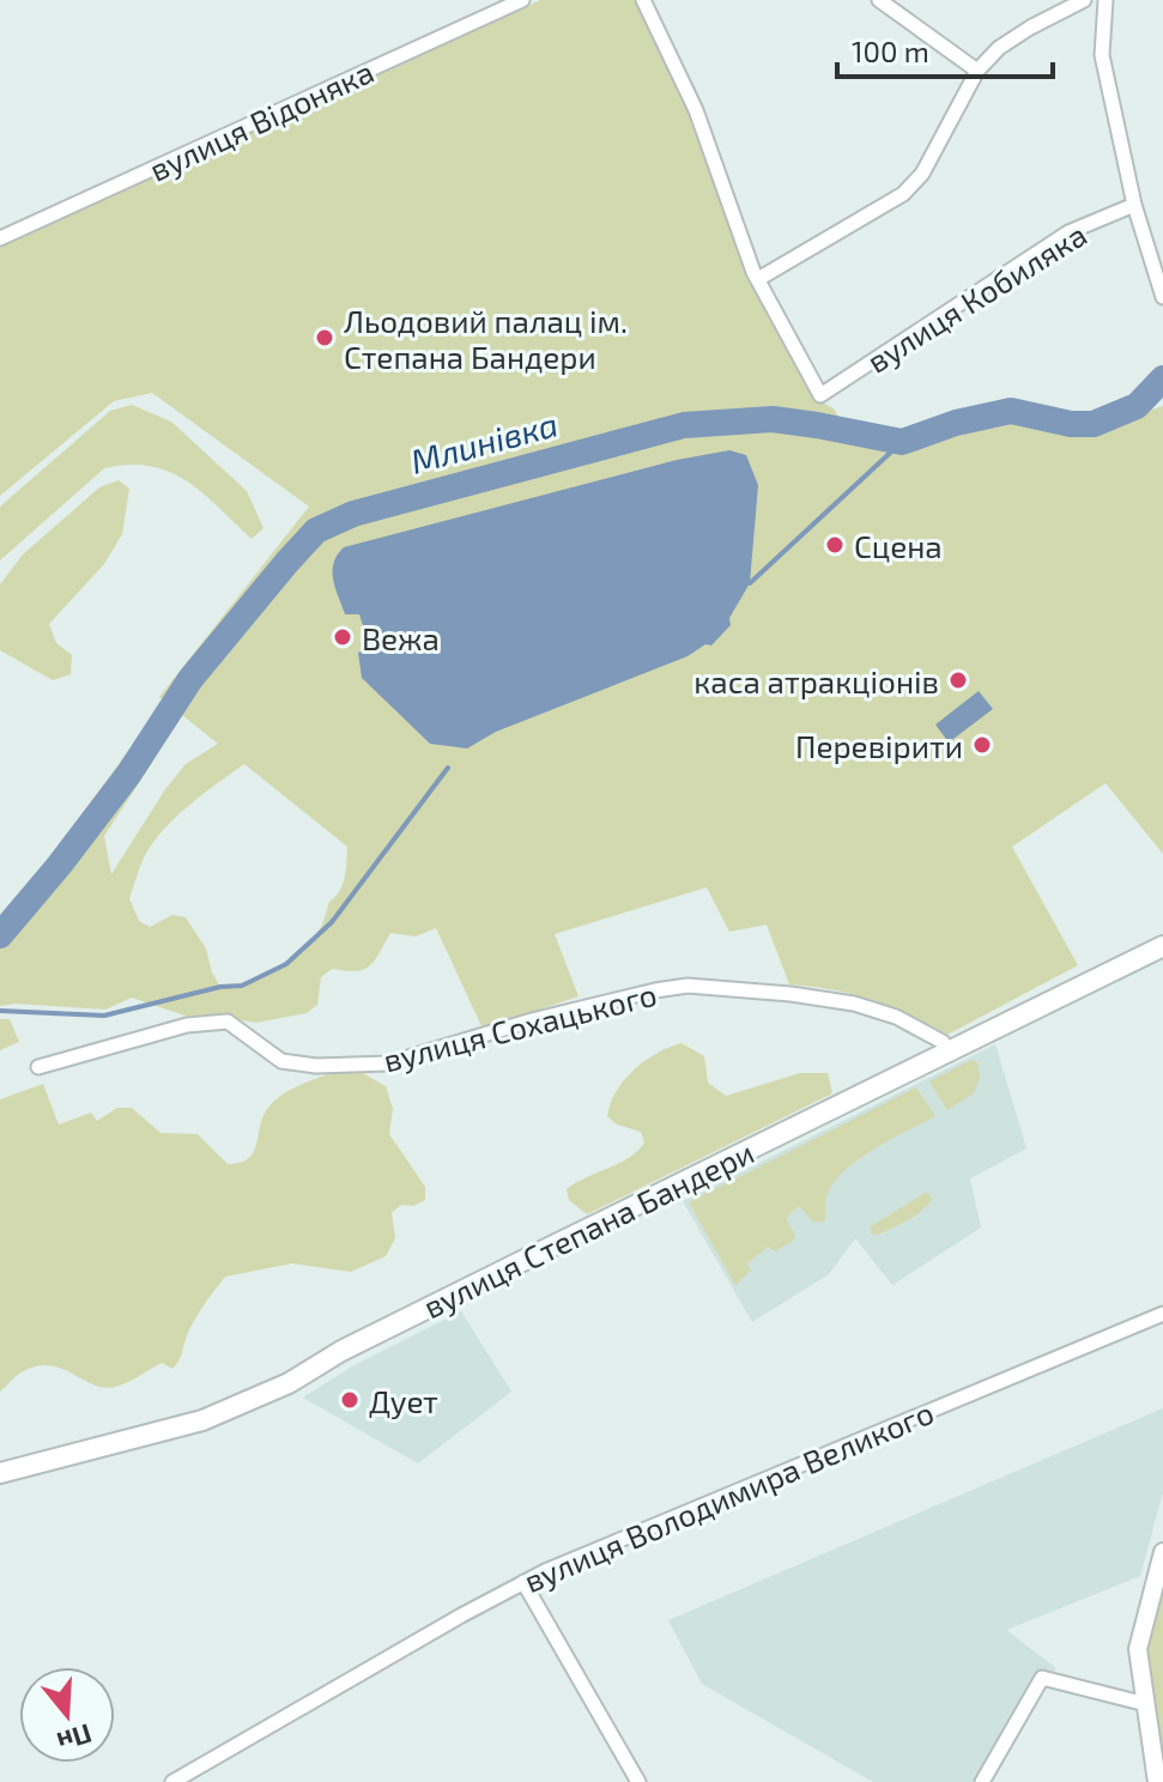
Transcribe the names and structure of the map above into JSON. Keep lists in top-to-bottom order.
{
  "streets": {
    "main road": ["вулиця Степана Бандери"],
    "street": [
      "вулиця Відоняка",
      "вулиця Кобиляка",
      "вулиця Сохацького",
      "вулиця Володимира Великого"
    ]
  },
  "crossings": [
    ["вулиця Сохацького", "вулиця Степана Бандери"]
  ],
  "water": ["Млинівка"],
  "places": [
    "Льодовий палац ім. Степана Бандери",
    "Сцена",
    "Вежа",
    "каса атракціонів",
    "Перевірити",
    "Дует"
  ],
  "scale_bar": "100 m",
  "north": "bottom"
}
